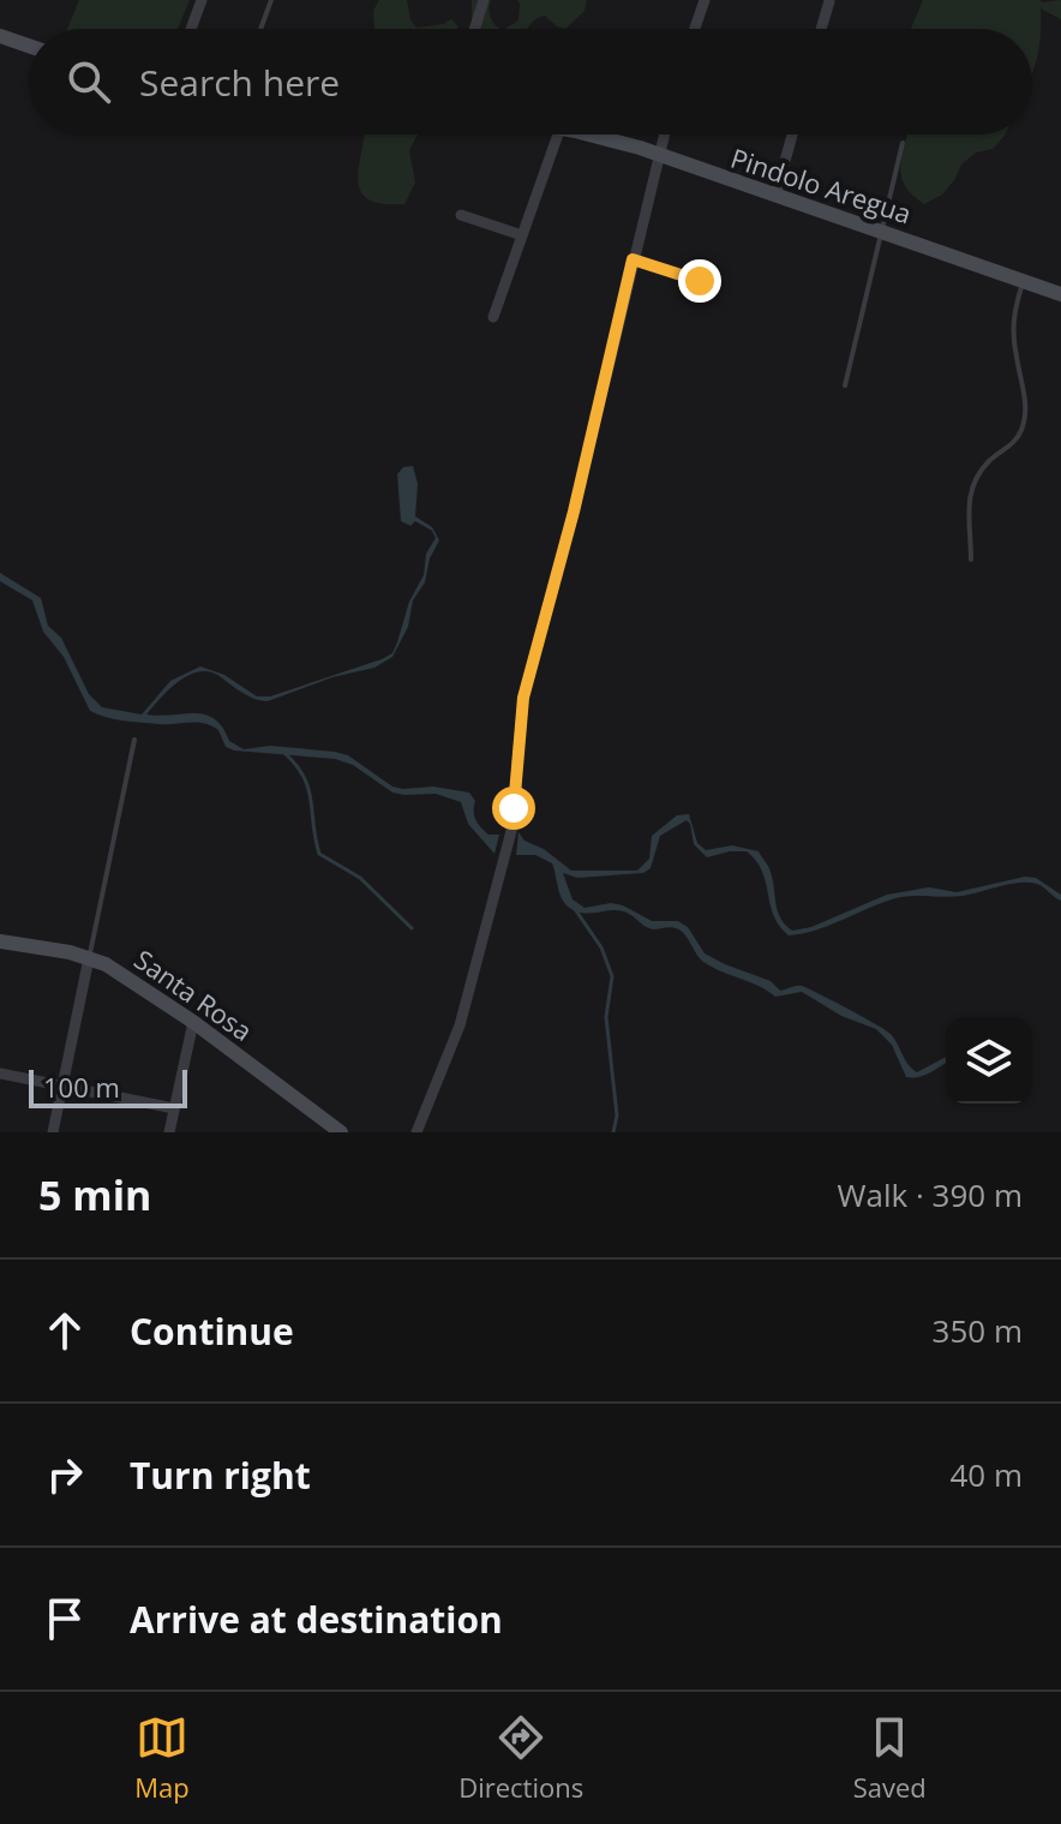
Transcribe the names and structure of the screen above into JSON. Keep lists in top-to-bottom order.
{
  "streets": {
    "main road": ["Pindolo Aregua", "Santa Rosa"]
  },
  "scale_bar": "100 m",
  "page": {
    "search": "Search here",
    "scale": "100 m",
    "heading": ["5 min", "Walk · 390 m"],
    "list": [
      ["Continue", "350 m"],
      ["Turn right", "40 m"],
      "Arrive at destination"
    ],
    "nav": ["Map", "Directions", "Saved"]
  }
}
